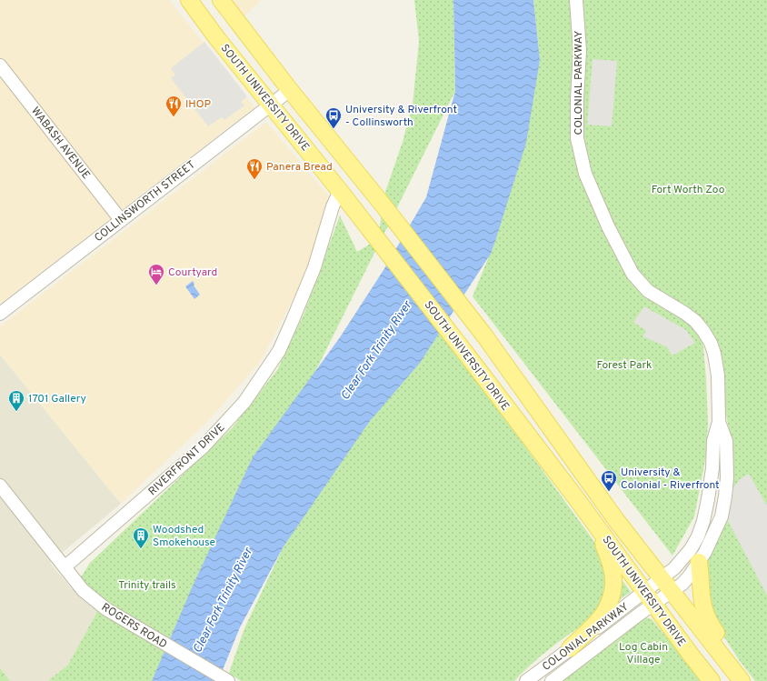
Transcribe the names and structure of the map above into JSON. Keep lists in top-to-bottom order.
{
  "streets": {
    "main road": ["SOUTH UNIVERSITY DRIVE"],
    "street": [
      "COLONIAL PARKWAY",
      "WABASH AVENUE",
      "COLLINSWORTH STREET",
      "RIVERFRONT DRIVE",
      "ROGERS ROAD"
    ]
  },
  "crossings": [
    ["COLONIAL PARKWAY", "SOUTH UNIVERSITY DRIVE"],
    ["SOUTH UNIVERSITY DRIVE", "COLLINSWORTH STREET"],
    ["SOUTH UNIVERSITY DRIVE", "RIVERFRONT DRIVE"],
    ["WABASH AVENUE", "COLLINSWORTH STREET"],
    ["RIVERFRONT DRIVE", "ROGERS ROAD"]
  ],
  "water": ["Clear Fork Trinity River"],
  "parks": [
    "Fort Worth Zoo",
    "Forest Park",
    "Trinity trails",
    "Log Cabin Village"
  ],
  "places": {
    "restaurant": ["IHOP", "Panera Bread"],
    "bus stop": ["University & Riverfront - Collinsworth", "University & Colonial - Riverfront"],
    "hotel": ["Courtyard"],
    "building": ["1701 Gallery", "Woodshed Smokehouse"]
  }
}
